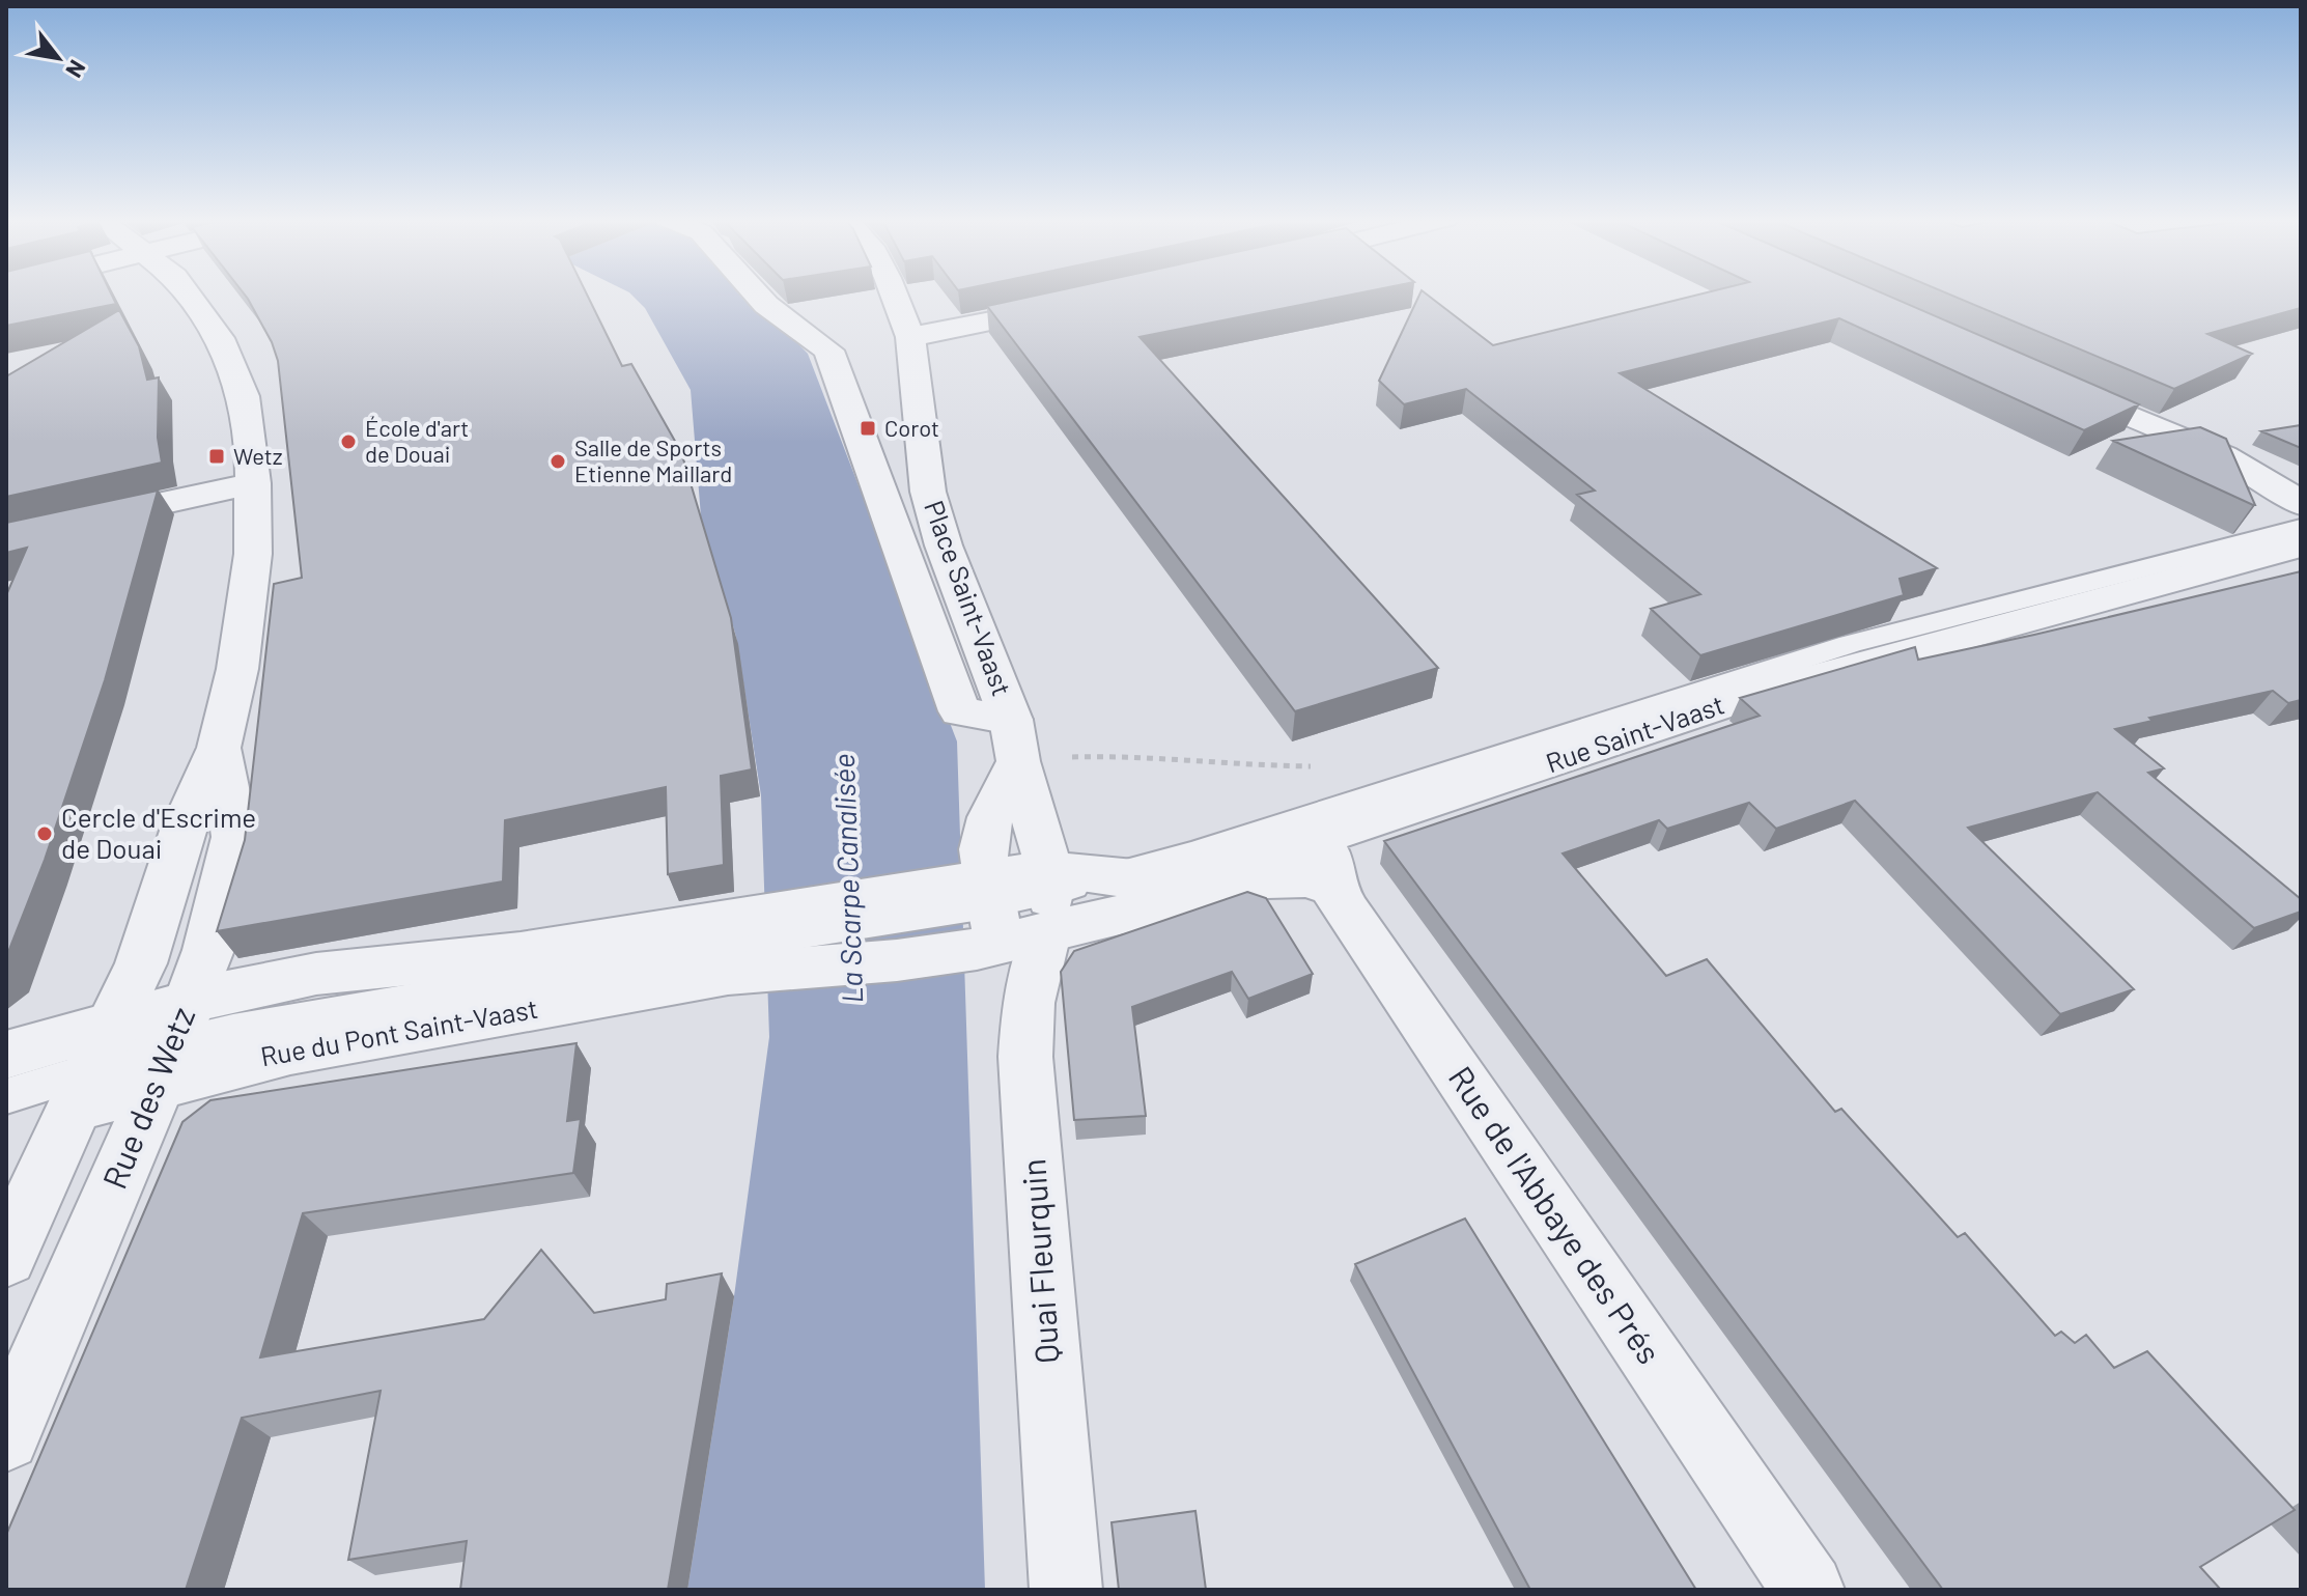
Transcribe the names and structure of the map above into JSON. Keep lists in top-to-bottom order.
{
  "streets": {
    "street": [
      "Place Saint-Vaast",
      "Rue Saint-Vaast",
      "Rue du Pont Saint-Vaast",
      "Rue des Wetz",
      "Rue de l'Abbaye des Prés",
      "Quai Fleurquin"
    ]
  },
  "crossings": [
    ["Place Saint-Vaast", "Rue Saint-Vaast"],
    ["Place Saint-Vaast", "Quai Fleurquin"],
    ["Rue Saint-Vaast", "Rue de l'Abbaye des Prés"],
    ["Rue Saint-Vaast", "Quai Fleurquin"],
    ["Rue du Pont Saint-Vaast", "Rue des Wetz"]
  ],
  "water": ["La Scarpe Canalisée"],
  "places": {
    "transit": ["Corot", "Wetz"],
    "other": ["École d'art de Douai", "Salle de Sports Etienne Maillard", "Cercle d'Escrime de Douai"]
  },
  "north": "bottom right"
}
